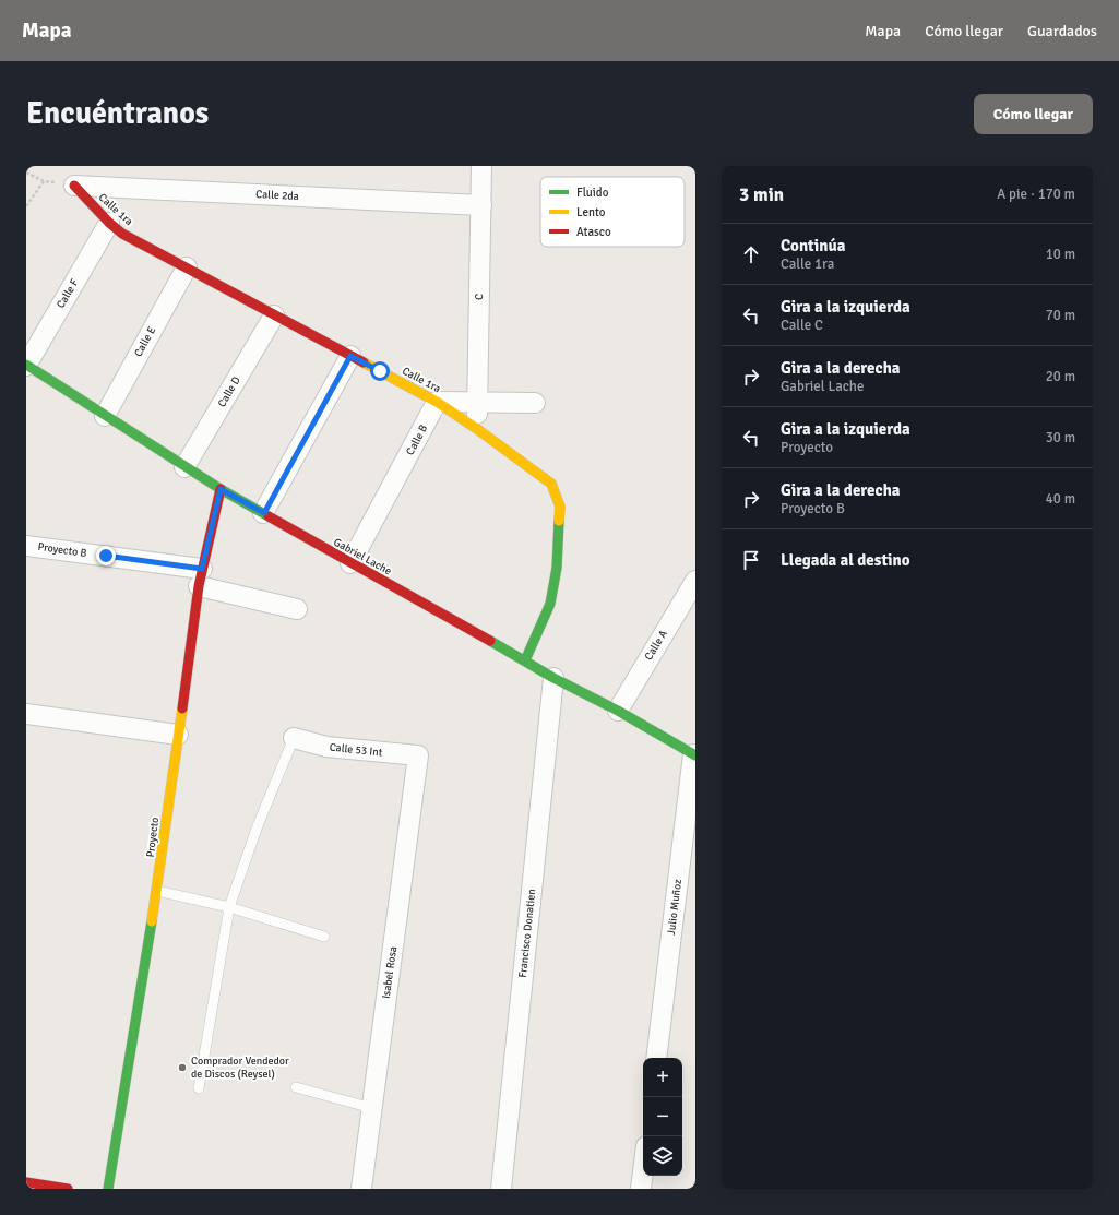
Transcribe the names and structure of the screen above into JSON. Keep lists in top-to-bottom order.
{
  "streets": {
    "street": [
      "Calle 2da",
      "Calle 1ra",
      "Calle F",
      "C",
      "Calle E",
      "Calle D",
      "Calle B",
      "Proyecto B",
      "Gabriel Lache",
      "Calle A",
      "Calle 53 Int",
      "Proyecto",
      "Julio Muñoz",
      "Francisco Donatien",
      "Isabel Rosa"
    ]
  },
  "crossings": [
    ["Calle 2da", "Calle 1ra"],
    ["Calle 2da", "C"],
    ["Calle 1ra", "Calle F"],
    ["Calle 1ra", "C"],
    ["Calle 1ra", "Calle E"],
    ["Calle 1ra", "Calle D"],
    ["Calle 1ra", "Calle B"],
    ["Calle 1ra", "Gabriel Lache"],
    ["Calle F", "Gabriel Lache"],
    ["Calle E", "Gabriel Lache"],
    ["Calle D", "Gabriel Lache"],
    ["Calle B", "Gabriel Lache"],
    ["Proyecto B", "Proyecto"],
    ["Gabriel Lache", "Calle A"],
    ["Gabriel Lache", "Proyecto"],
    ["Gabriel Lache", "Julio Muñoz"],
    ["Gabriel Lache", "Francisco Donatien"],
    ["Calle 53 Int", "Isabel Rosa"]
  ],
  "places": ["Comprador Vendedor de Discos (Reysel)"],
  "legend": ["Fluido", "Lento", "Atasco"],
  "page": {
    "header": "Mapa",
    "nav": ["Mapa", "Cómo llegar", "Guardados"],
    "buttons": "Cómo llegar",
    "title": "Encuéntranos",
    "heading": ["3 min", "A pie · 170 m"],
    "list": [
      ["Continúa", "Calle 1ra", "10 m"],
      ["Gira a la izquierda", "Calle C", "70 m"],
      ["Gira a la derecha", "Gabriel Lache", "20 m"],
      ["Gira a la izquierda", "Proyecto", "30 m"],
      ["Gira a la derecha", "Proyecto B", "40 m"],
      "Llegada al destino"
    ],
    "map_buttons": ["+", "−"]
  }
}
